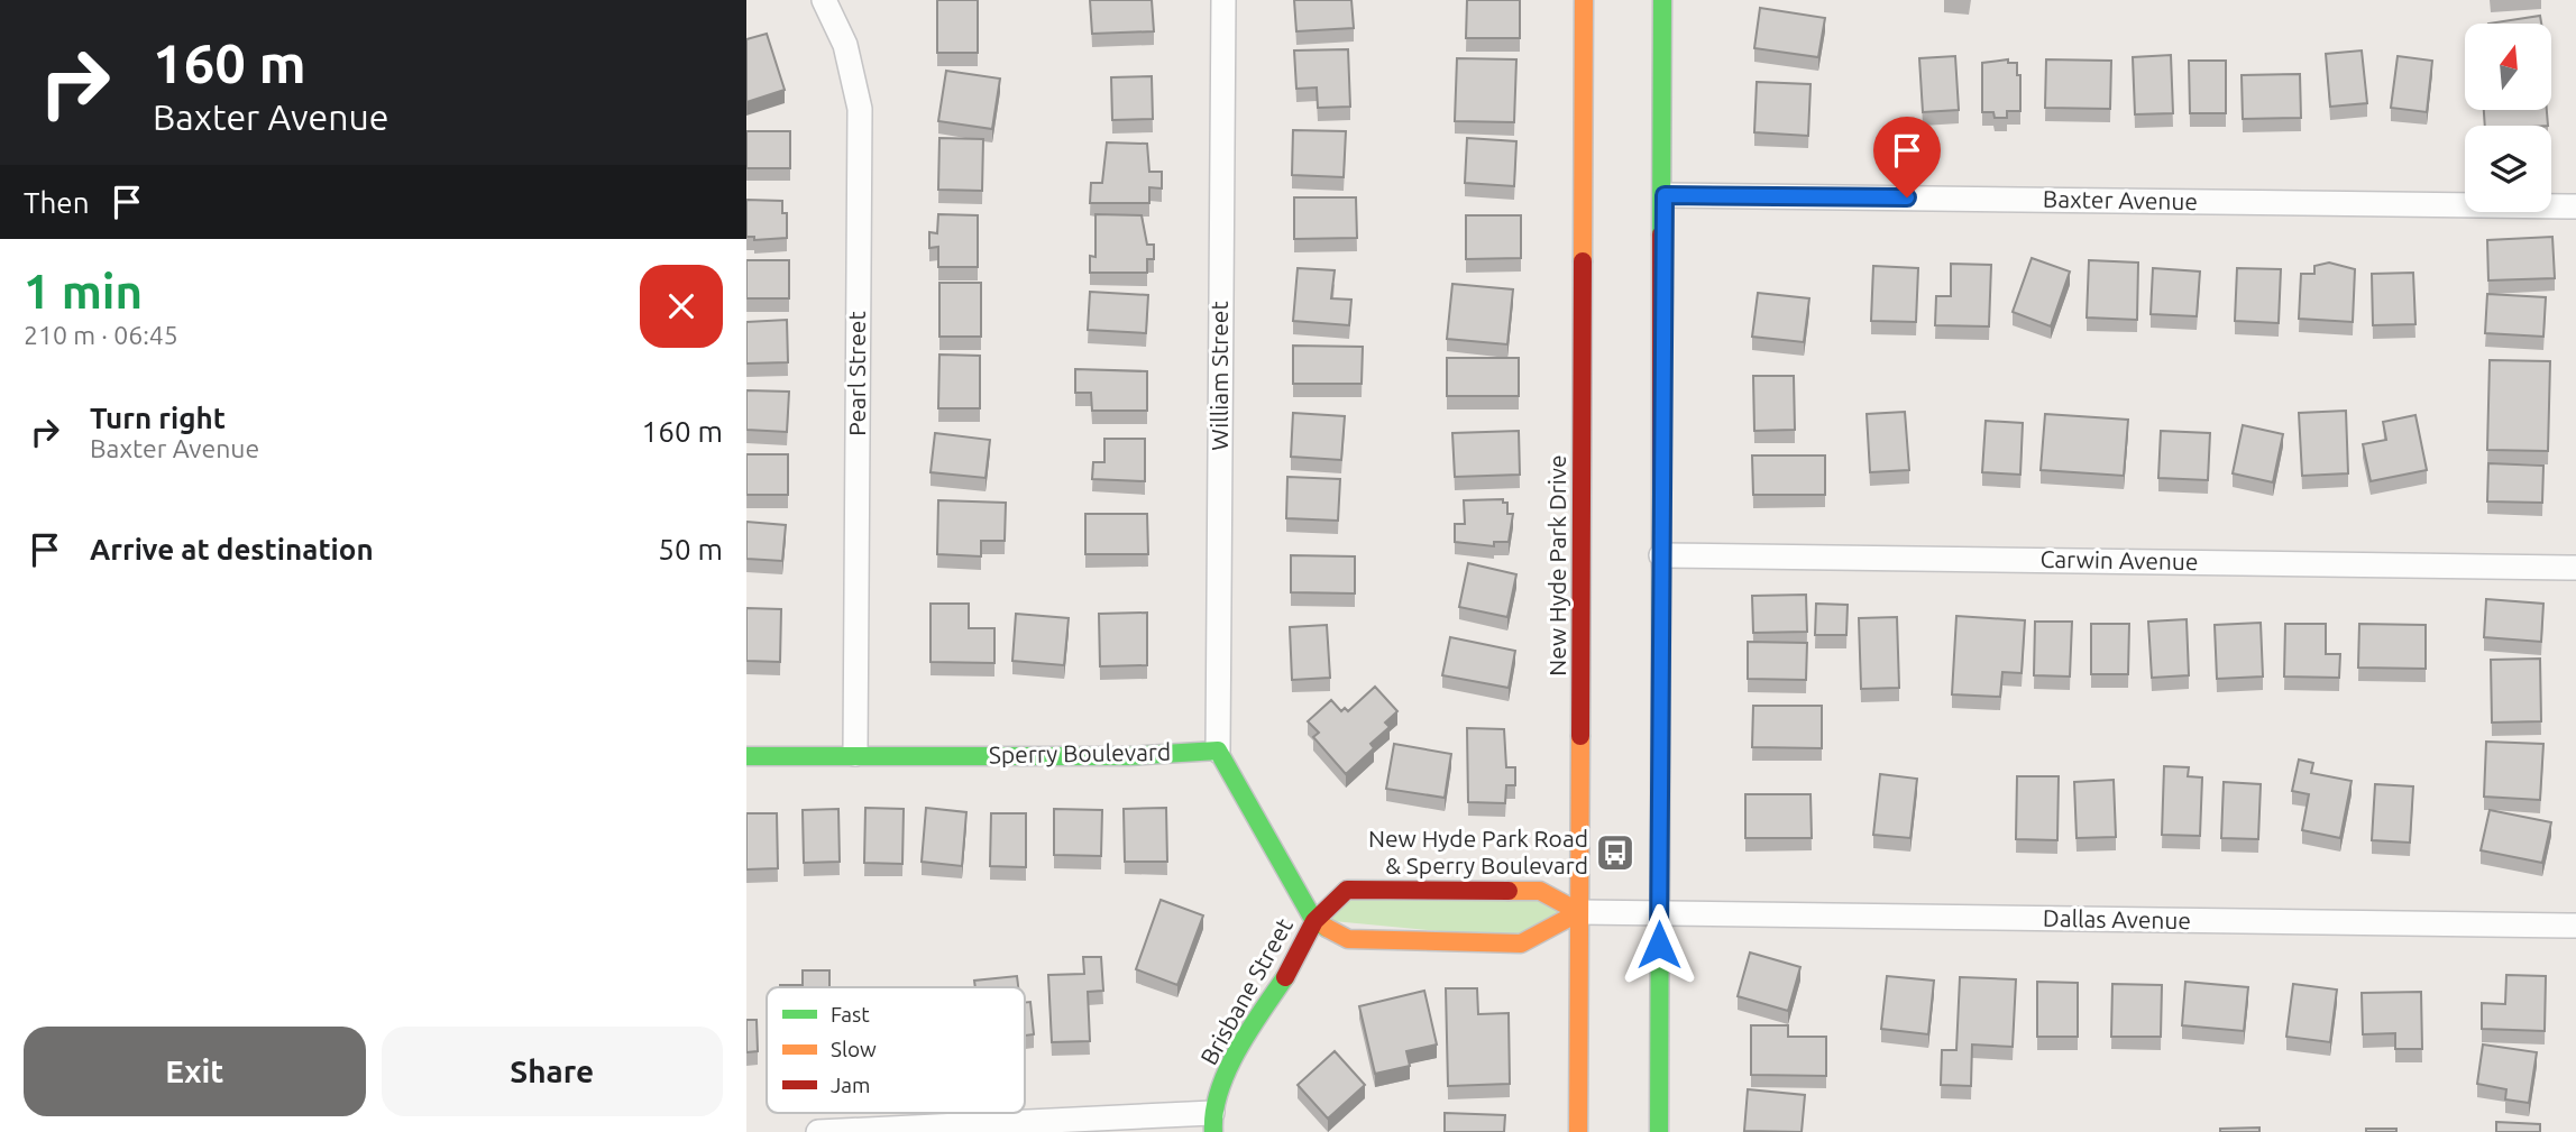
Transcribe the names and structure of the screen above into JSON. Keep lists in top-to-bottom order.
{
  "streets": {
    "street": [
      "Baxter Avenue",
      "Pearl Street",
      "William Street",
      "Carwin Avenue",
      "New Hyde Park Drive",
      "Sperry Boulevard",
      "Dallas Avenue",
      "Brisbane Street"
    ]
  },
  "crossings": [
    ["Pearl Street", "Sperry Boulevard"],
    ["William Street", "Sperry Boulevard"]
  ],
  "places": {
    "bus stop": ["New Hyde Park Road & Sperry Boulevard"]
  },
  "legend": ["Fast", "Slow", "Jam"],
  "north": "top",
  "page": {
    "turn": ["160 m", "Baxter Avenue"],
    "then": "Then",
    "heading": ["1 min", "210 m · 06:45"],
    "list": [
      {
        "name": "Turn right",
        "note": "Baxter Avenue",
        "value": "160 m"
      },
      {
        "name": "Arrive at destination",
        "value": "50 m"
      }
    ],
    "buttons": ["Exit", "Share"]
  }
}
